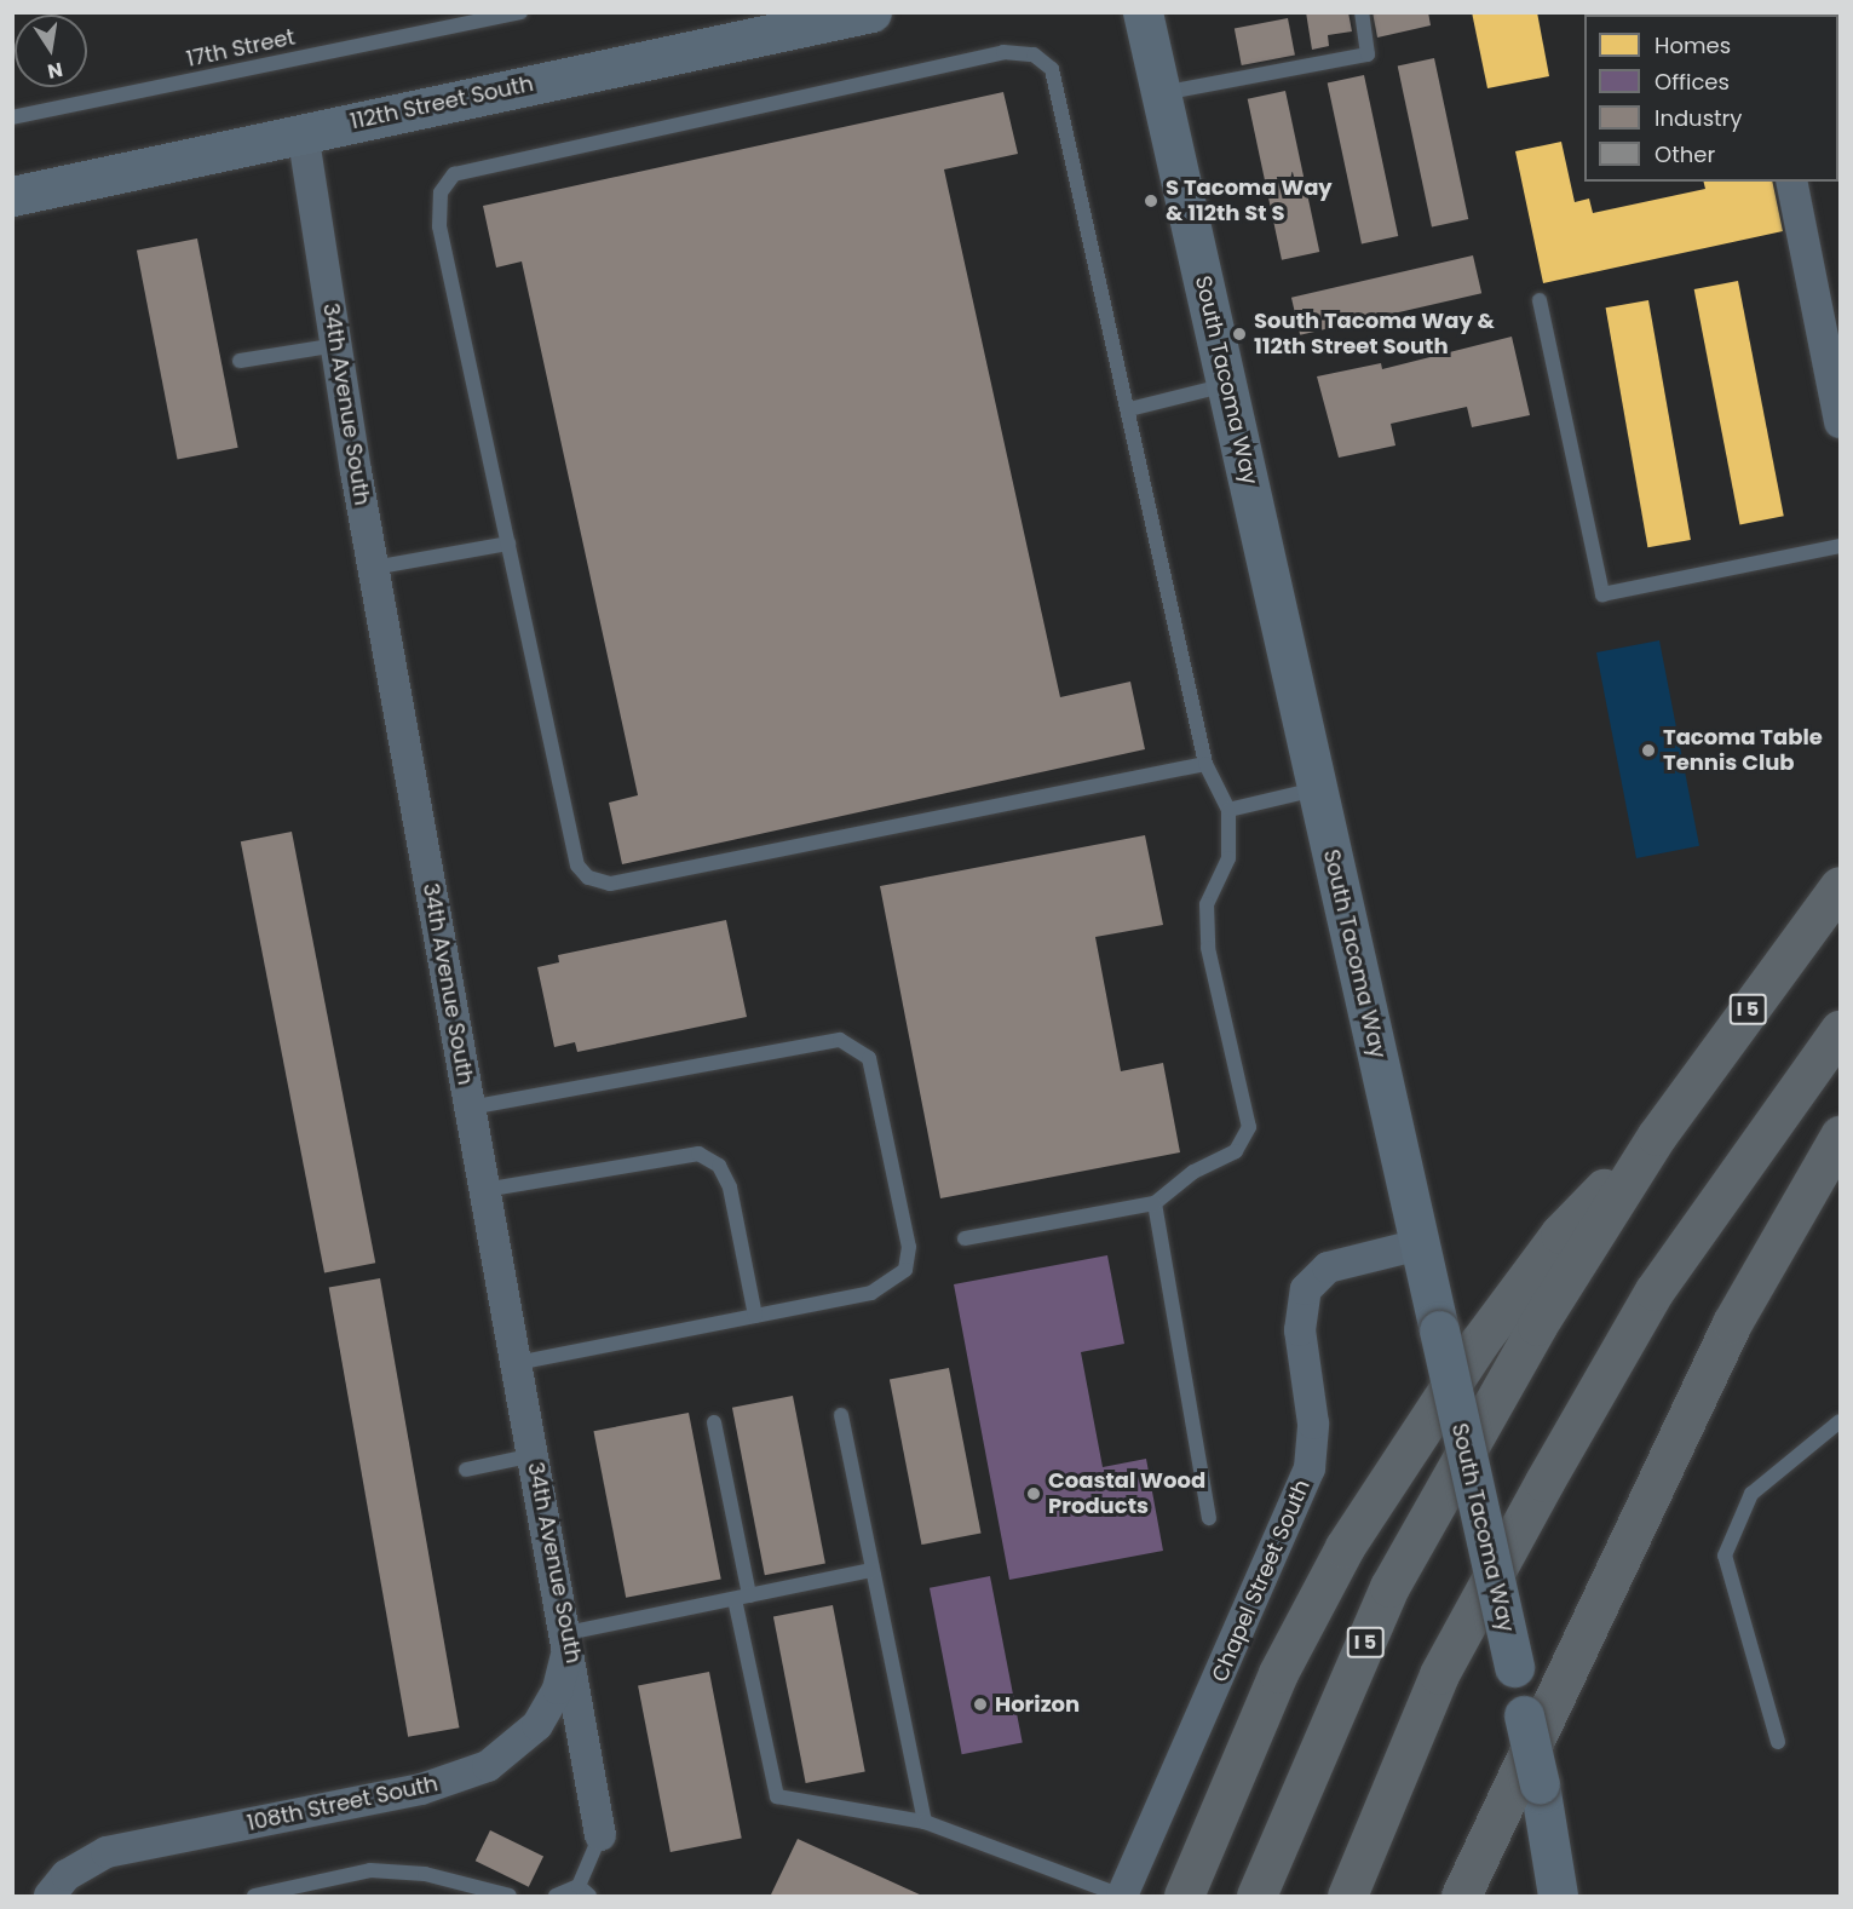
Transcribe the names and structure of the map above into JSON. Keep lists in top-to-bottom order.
{
  "streets": {
    "highway": ["I 5"],
    "street": [
      "112th Street South",
      "South Tacoma Way",
      "34th Avenue South",
      "Chapel Street South",
      "108th Street South"
    ],
    "lane": ["17th Street"]
  },
  "crossings": [
    ["112th Street South", "34th Avenue South"],
    ["South Tacoma Way", "Chapel Street South"],
    ["34th Avenue South", "108th Street South"]
  ],
  "places": [
    "S Tacoma Way & 112th St S",
    "South Tacoma Way & 112th Street South",
    "Tacoma Table Tennis Club",
    "Coastal Wood Products",
    "Horizon"
  ],
  "legend": [
    "Homes",
    "Offices",
    "Industry",
    "Other"
  ],
  "north": "bottom"
}
